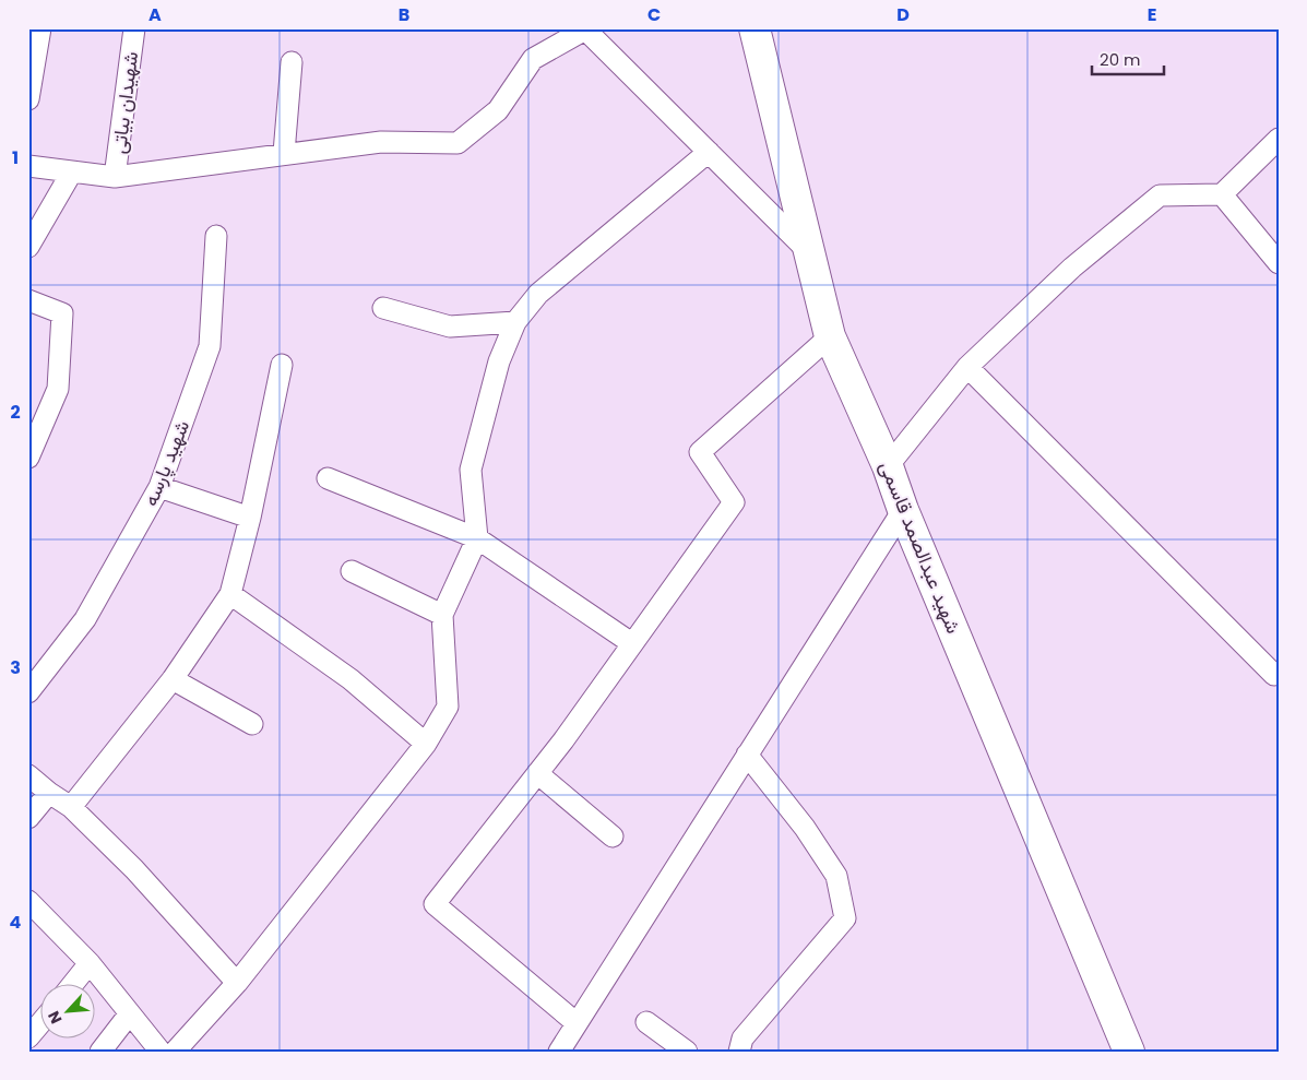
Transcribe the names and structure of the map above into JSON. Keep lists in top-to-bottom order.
{
  "streets": {
    "street": ["شهیدان بیاتی", "شهید پارسه", "شهید عبدالصمد قاسمی"]
  },
  "scale_bar": "20 m",
  "north": "bottom left",
  "grid": {
    "columns": [
      "A",
      "B",
      "C",
      "D",
      "E"
    ],
    "rows": [
      "1",
      "2",
      "3",
      "4"
    ]
  }
}
